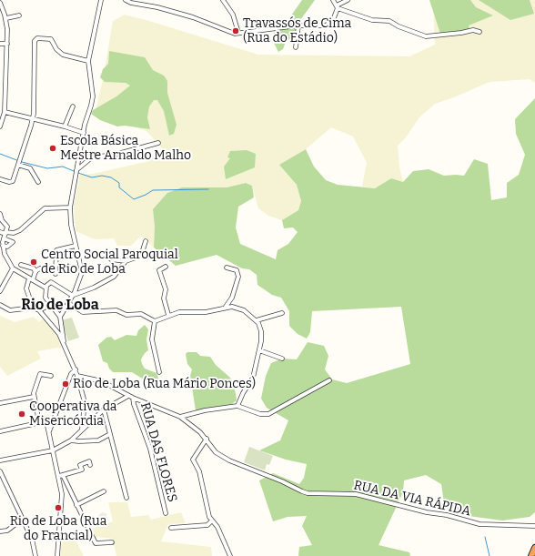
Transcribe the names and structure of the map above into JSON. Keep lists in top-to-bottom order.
{
  "streets": {
    "street": ["RUA DAS FLORES", "RUA DA VIA RÁPIDA"]
  },
  "crossings": [
    ["RUA DAS FLORES", "RUA DA VIA RÁPIDA"]
  ],
  "districts": ["Rio de Loba"],
  "places": [
    "Travassós de Cima (Rua do Estádio)",
    "Escola Básica Mestre Arnaldo Malho",
    "Centro Social Paroquial de Rio de Loba",
    "Rio de Loba (Rua Mário Ponces)",
    "Cooperativa da Misericórdia",
    "Rio de Loba (Rua do Francial)"
  ]
}
